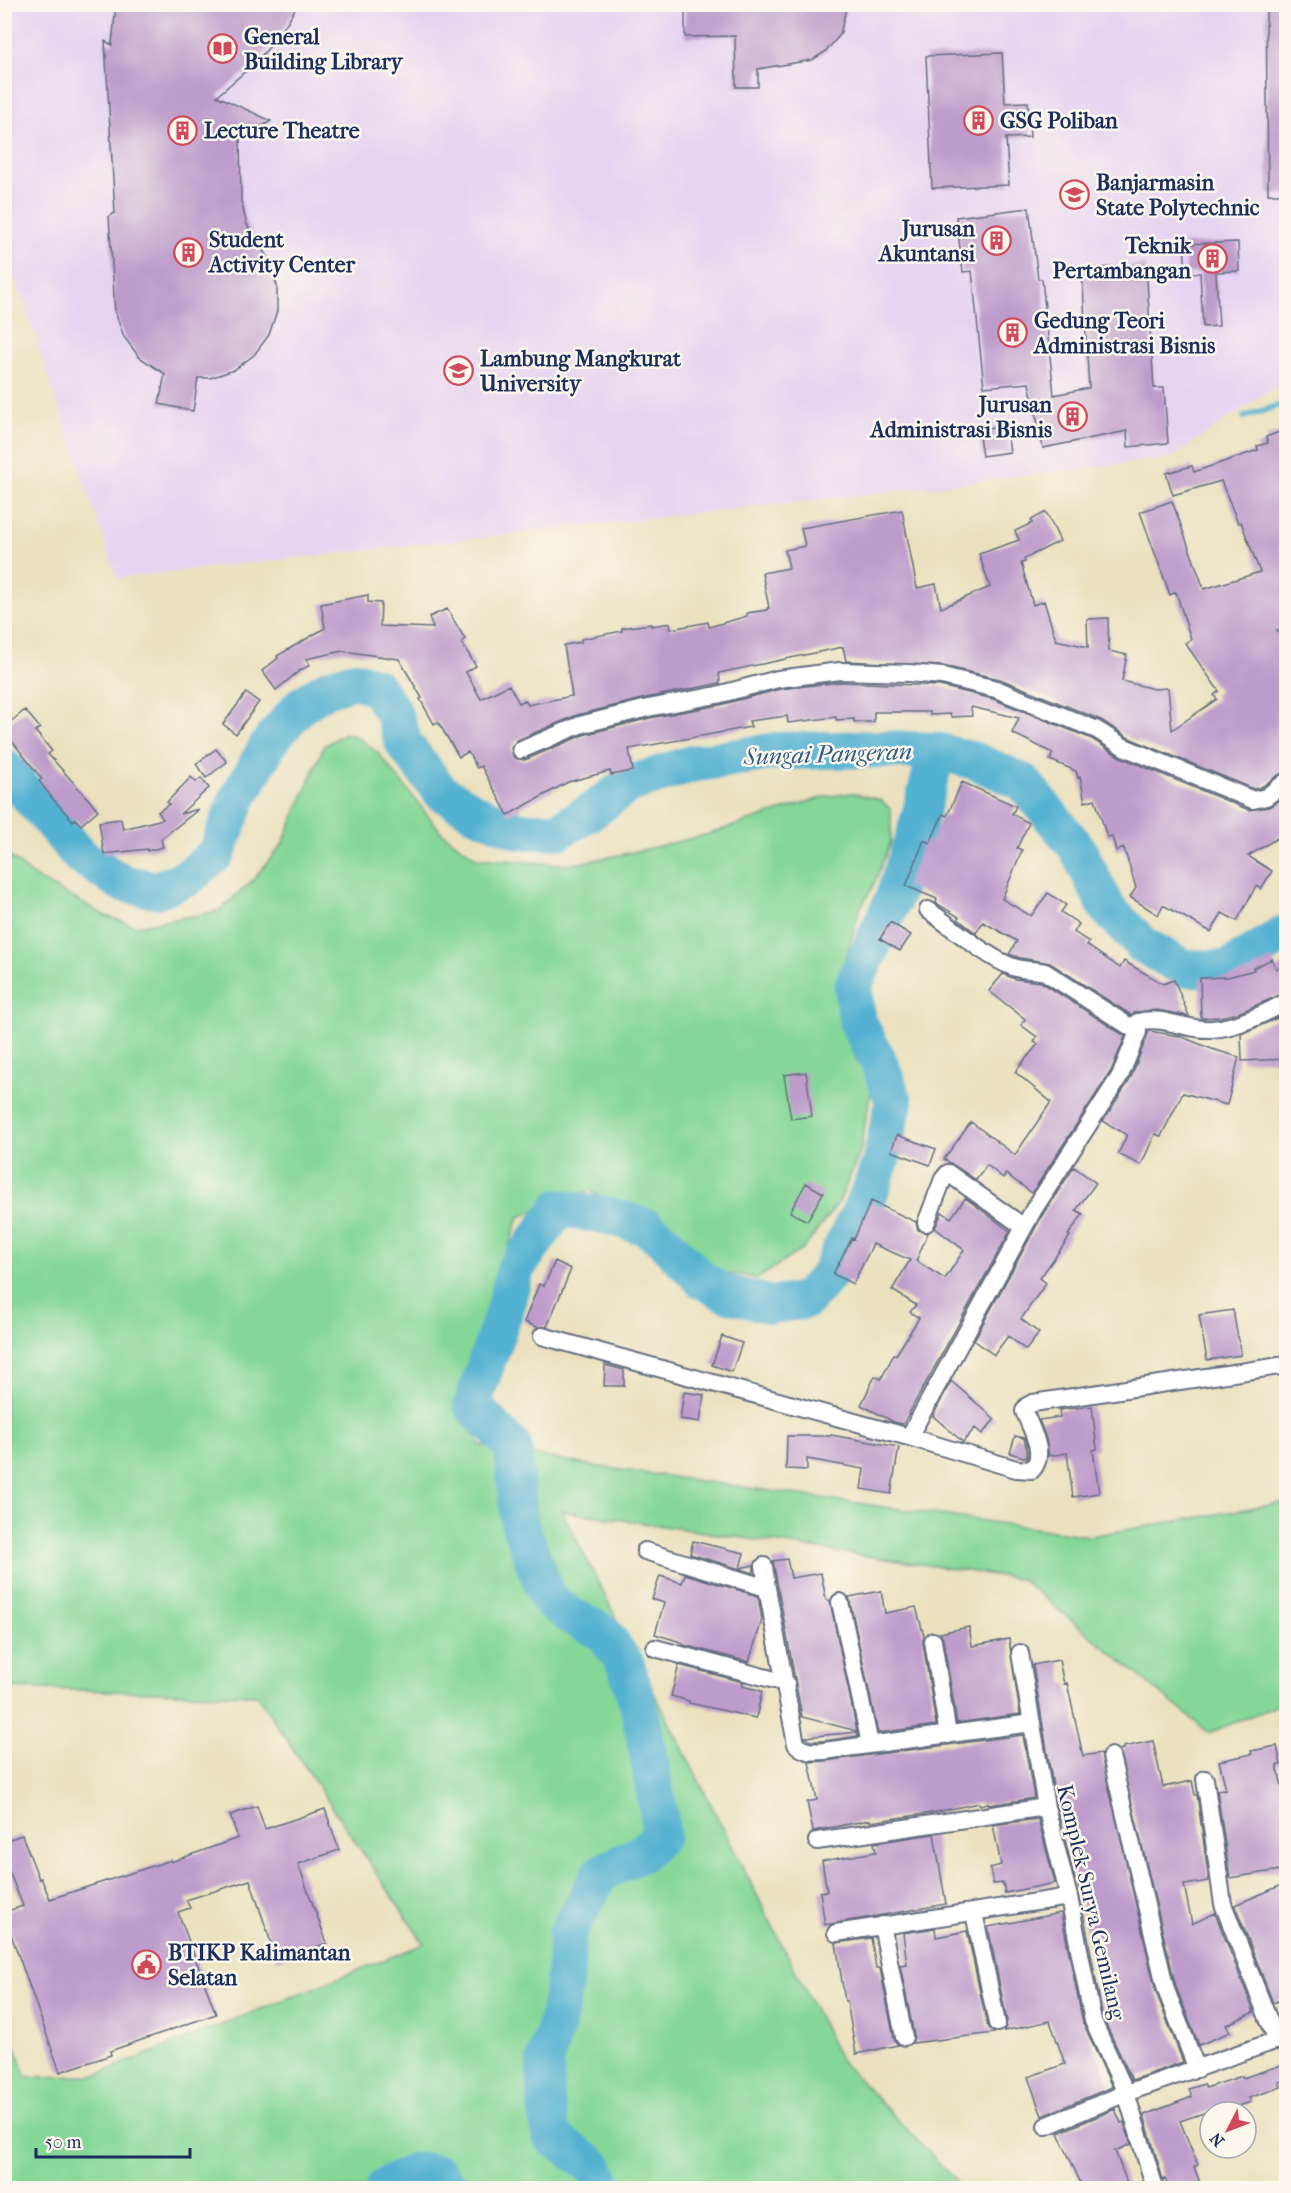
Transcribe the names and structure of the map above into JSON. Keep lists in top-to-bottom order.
{
  "streets": {
    "street": ["Komplek Surya Gemilang"]
  },
  "water": ["Sungai Pangeran"],
  "places": {
    "library": ["General Building Library"],
    "building": [
      "GSG Poliban",
      "Lecture Theatre",
      "Jurusan Akuntansi",
      "Student Activity Center",
      "Teknik Pertambangan",
      "Gedung Teori Administrasi Bisnis",
      "Jurusan Administrasi Bisnis"
    ],
    "school or university": ["Banjarmasin State Polytechnic", "Lambung Mangkurat University"],
    "public building": ["BTIKP Kalimantan Selatan"]
  },
  "scale_bar": "50 m",
  "north": "bottom left"
}
